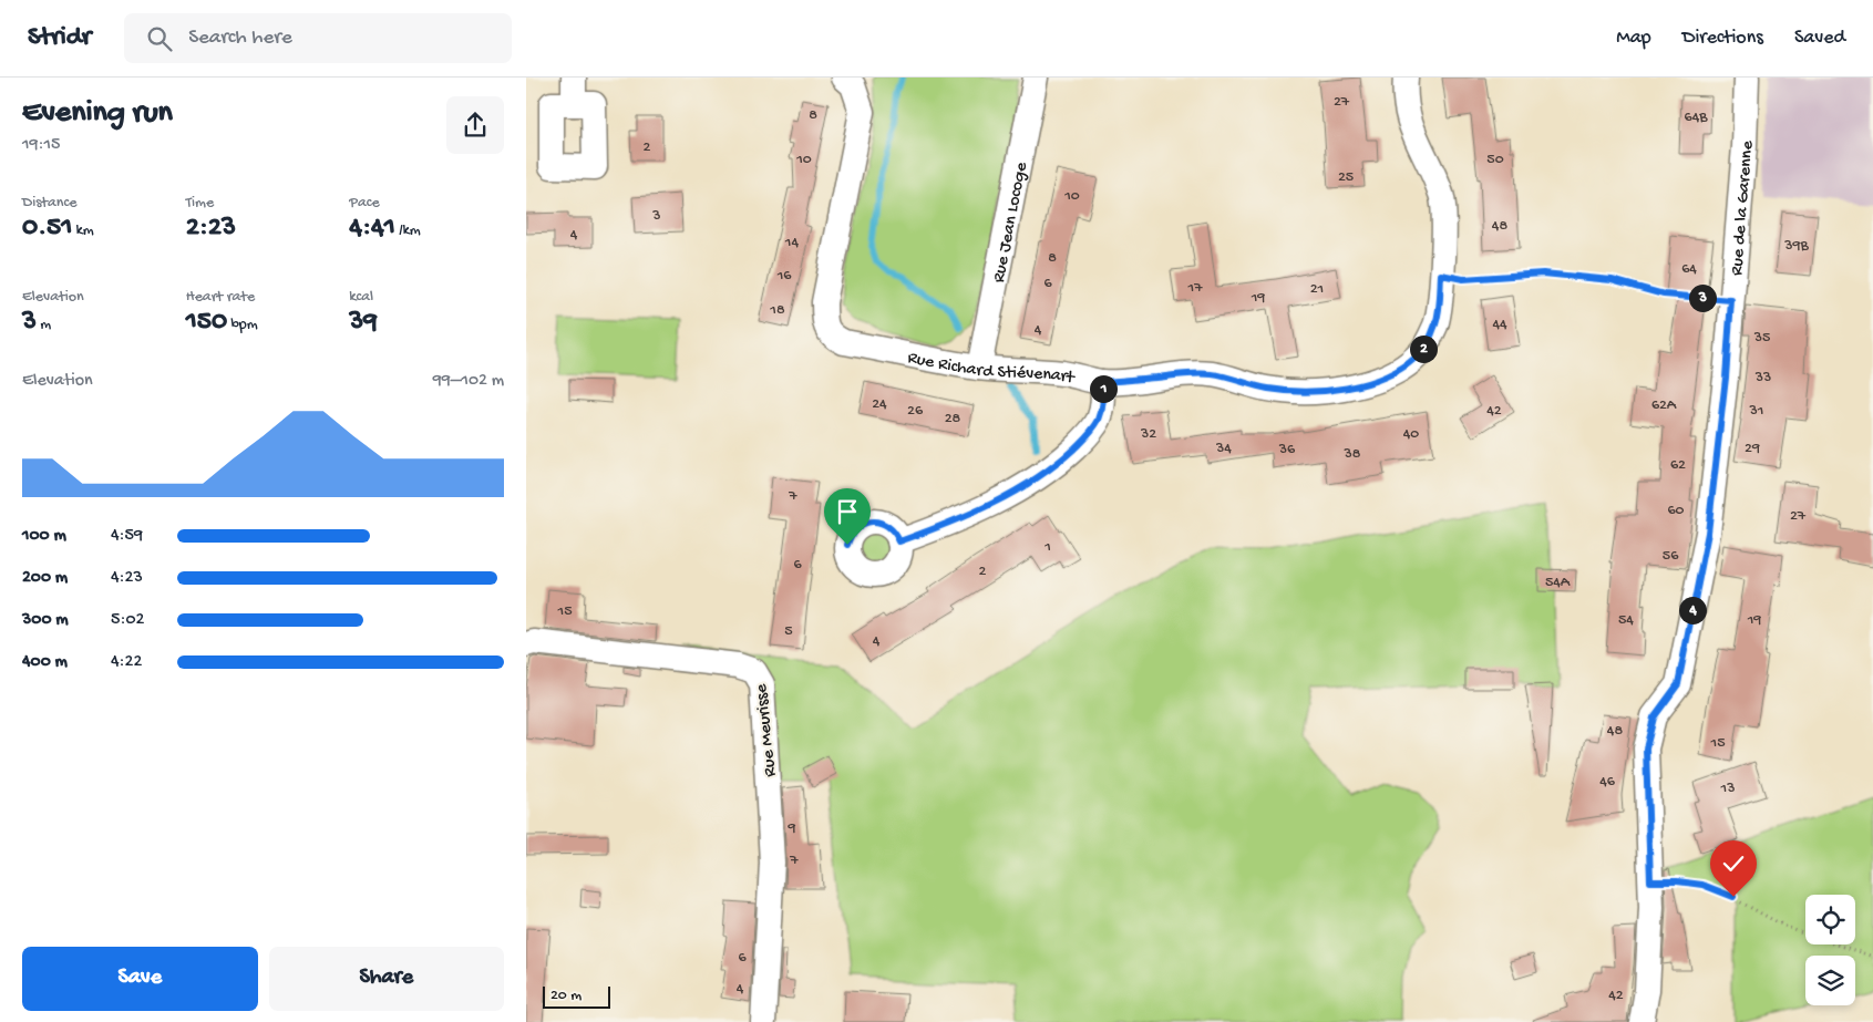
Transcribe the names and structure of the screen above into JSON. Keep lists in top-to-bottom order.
{
  "streets": {
    "street": [
      "Rue de la Garenne",
      "Rue Jean Locoge",
      "Rue Richard Stiévenart",
      "Rue Meurisse"
    ]
  },
  "crossings": [
    ["Rue Jean Locoge", "Rue Richard Stiévenart"]
  ],
  "house_numbers": [
    "27",
    "8",
    "64B",
    "2",
    "10",
    "50",
    "25",
    "10",
    "3",
    "48",
    "4",
    "14",
    "39B",
    "8",
    "64",
    "16",
    "6",
    "17",
    "21",
    "19",
    "18",
    "44",
    "4",
    "35",
    "33",
    "24",
    "62A",
    "26",
    "42",
    "31",
    "28",
    "32",
    "40",
    "34",
    "29",
    "36",
    "38",
    "62",
    "7",
    "60",
    "27",
    "1",
    "56",
    "6",
    "2",
    "54A",
    "15",
    "54",
    "19",
    "5",
    "4",
    "48",
    "15",
    "46",
    "13",
    "9",
    "7",
    "6",
    "4",
    "42"
  ],
  "scale_bar": "20 m",
  "page": {
    "header": "Stridr",
    "search": "Search here",
    "nav": ["Map", "Directions", "Saved"],
    "heading": ["Evening run", "19:15"],
    "stats": [
      ["Distance", "0.51 km"],
      ["Time", "2:23"],
      ["Pace", "4:41 /km"],
      ["Elevation", "3 m"],
      ["Heart rate", "150 bpm"],
      ["kcal", "39"]
    ],
    "pins": [
      "3",
      "2",
      "1",
      "4"
    ],
    "chart": ["Elevation", "99–102 m"],
    "list": [
      {
        "name": "100 m",
        "note": "4:59"
      },
      {
        "name": "200 m",
        "note": "4:23"
      },
      {
        "name": "300 m",
        "note": "5:02"
      },
      {
        "name": "400 m",
        "note": "4:22"
      }
    ],
    "buttons": ["Save", "Share"],
    "scale": "20 m"
  }
}
